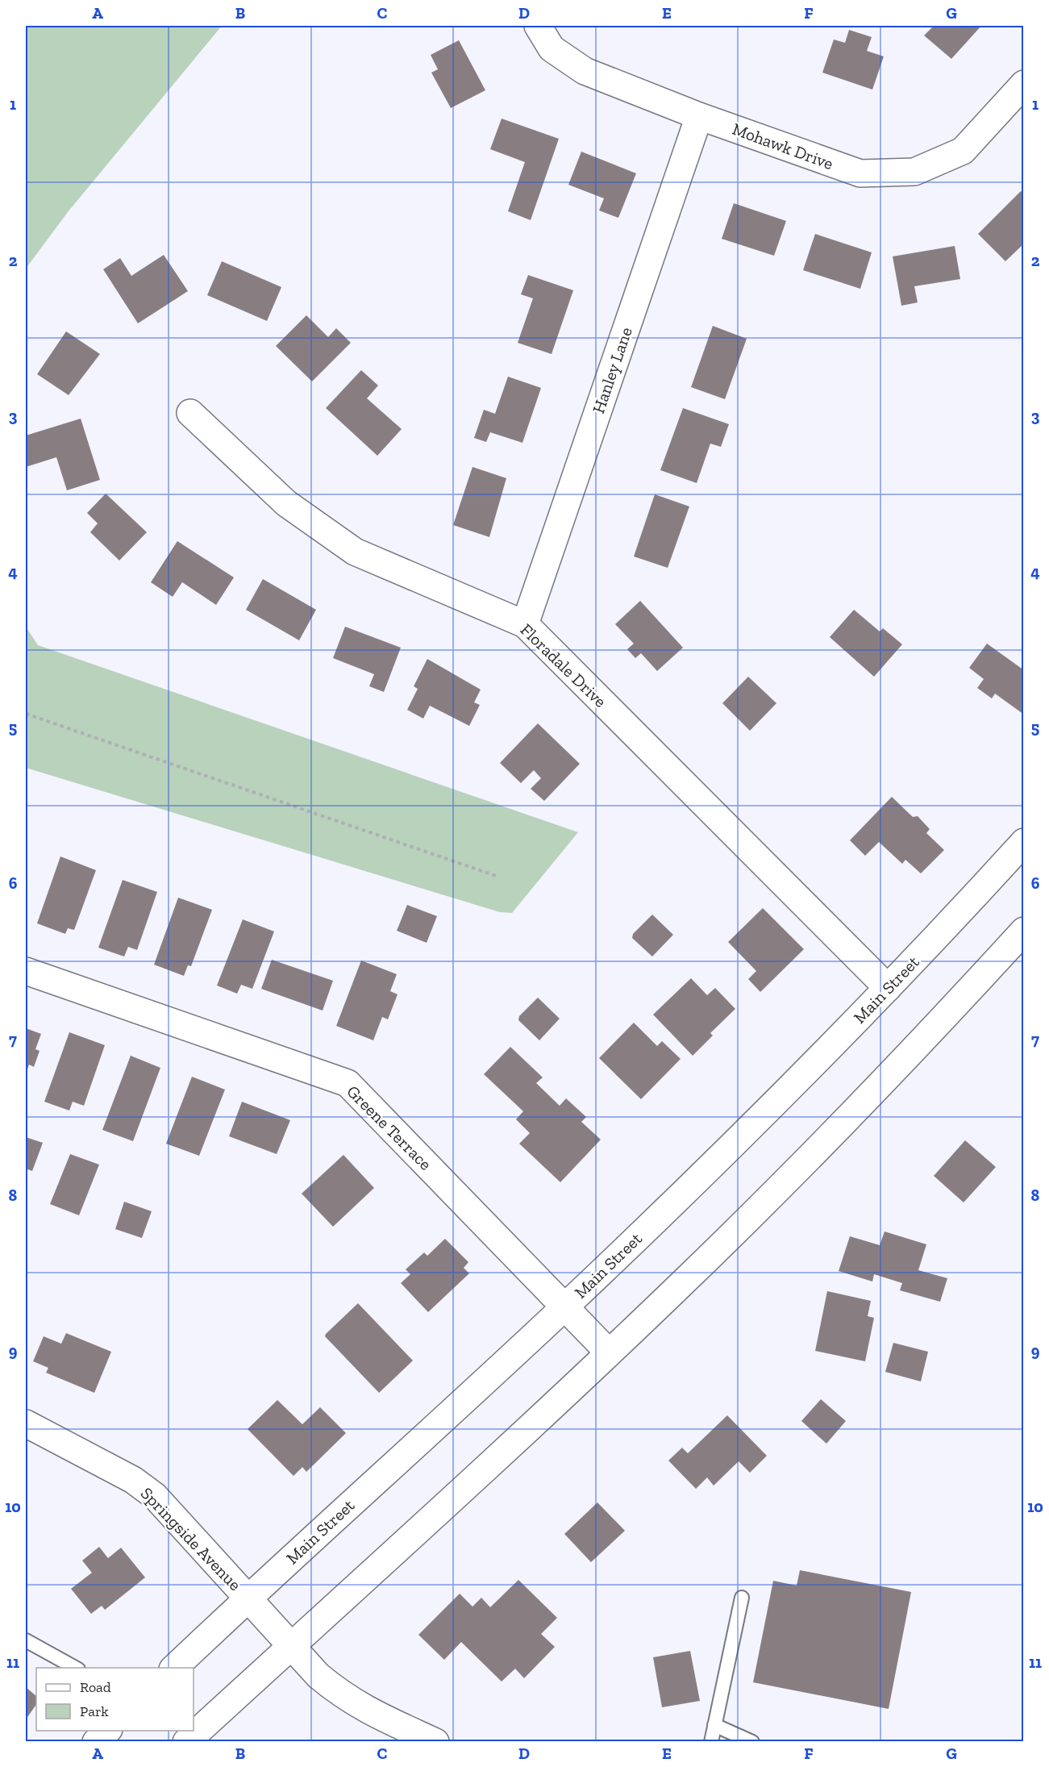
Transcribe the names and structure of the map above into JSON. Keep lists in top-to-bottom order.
{
  "streets": {
    "main road": [
      "Mohawk Drive",
      "Hanley Lane",
      "Floradale Drive",
      "Main Street",
      "Greene Terrace",
      "Springside Avenue"
    ]
  },
  "crossings": [
    ["Mohawk Drive", "Hanley Lane"],
    ["Hanley Lane", "Floradale Drive"],
    ["Floradale Drive", "Main Street"],
    ["Main Street", "Greene Terrace"],
    ["Main Street", "Springside Avenue"]
  ],
  "legend": ["Road", "Park"],
  "grid": {
    "columns": [
      "A",
      "B",
      "C",
      "D",
      "E",
      "F",
      "G"
    ],
    "rows": [
      "1",
      "2",
      "3",
      "4",
      "5",
      "6",
      "7",
      "8",
      "9",
      "10",
      "11"
    ]
  }
}
